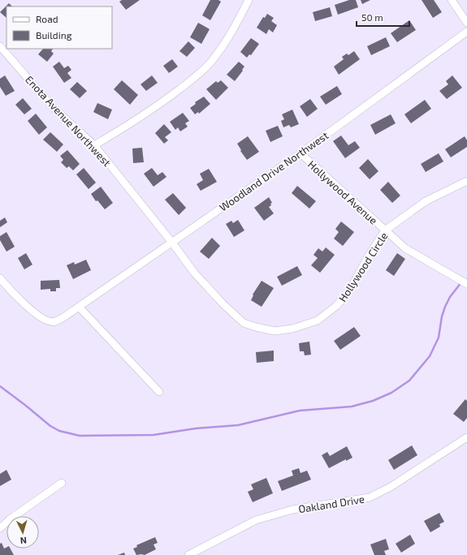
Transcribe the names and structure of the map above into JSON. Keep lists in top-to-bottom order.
{
  "streets": {
    "street": [
      "Enota Avenue Northwest",
      "Woodland Drive Northwest",
      "Hollywood Avenue",
      "Hollywood Circle",
      "Oakland Drive"
    ]
  },
  "crossings": [
    ["Enota Avenue Northwest", "Woodland Drive Northwest"],
    ["Enota Avenue Northwest", "Hollywood Circle"],
    ["Woodland Drive Northwest", "Hollywood Avenue"],
    ["Woodland Drive Northwest", "Hollywood Circle"],
    ["Hollywood Avenue", "Hollywood Circle"]
  ],
  "legend": ["Road", "Building"],
  "scale_bar": "50 m",
  "north": "bottom"
}
